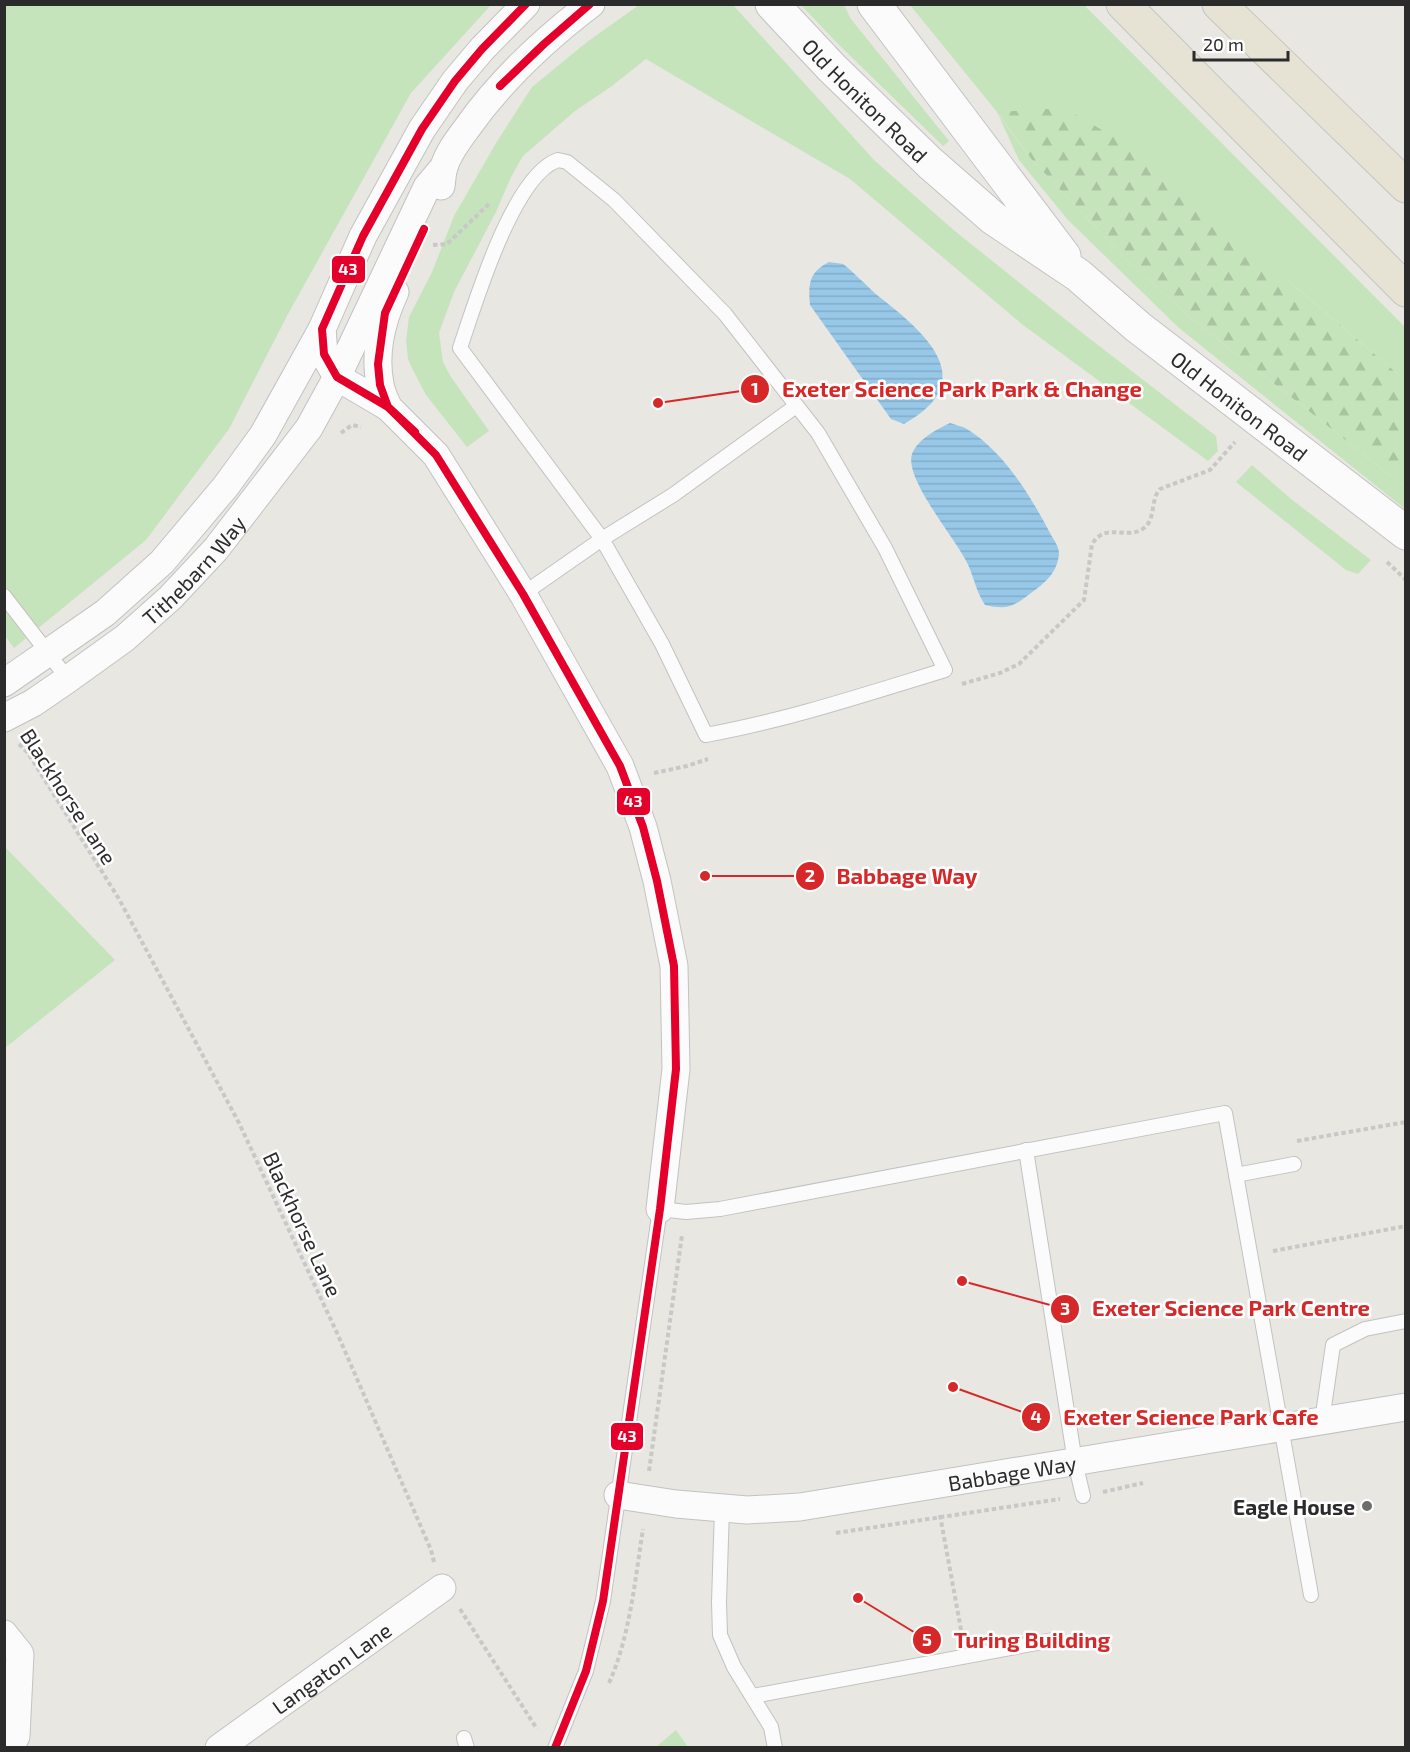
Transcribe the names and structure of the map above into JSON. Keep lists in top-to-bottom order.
{
  "streets": {
    "street": [
      "Old Honiton Road",
      "Tithebarn Way",
      "Babbage Way",
      "Langaton Lane"
    ],
    "path": ["Blackhorse Lane"]
  },
  "crossings": [
    ["Tithebarn Way", "Blackhorse Lane"],
    ["Blackhorse Lane", "Langaton Lane"]
  ],
  "places": [
    "Exeter Science Park Park & Change",
    "Babbage Way",
    "Exeter Science Park Centre",
    "Exeter Science Park Cafe",
    "Eagle House",
    "Turing Building"
  ],
  "lines": ["transit line 43"],
  "scale_bar": "20 m"
}
